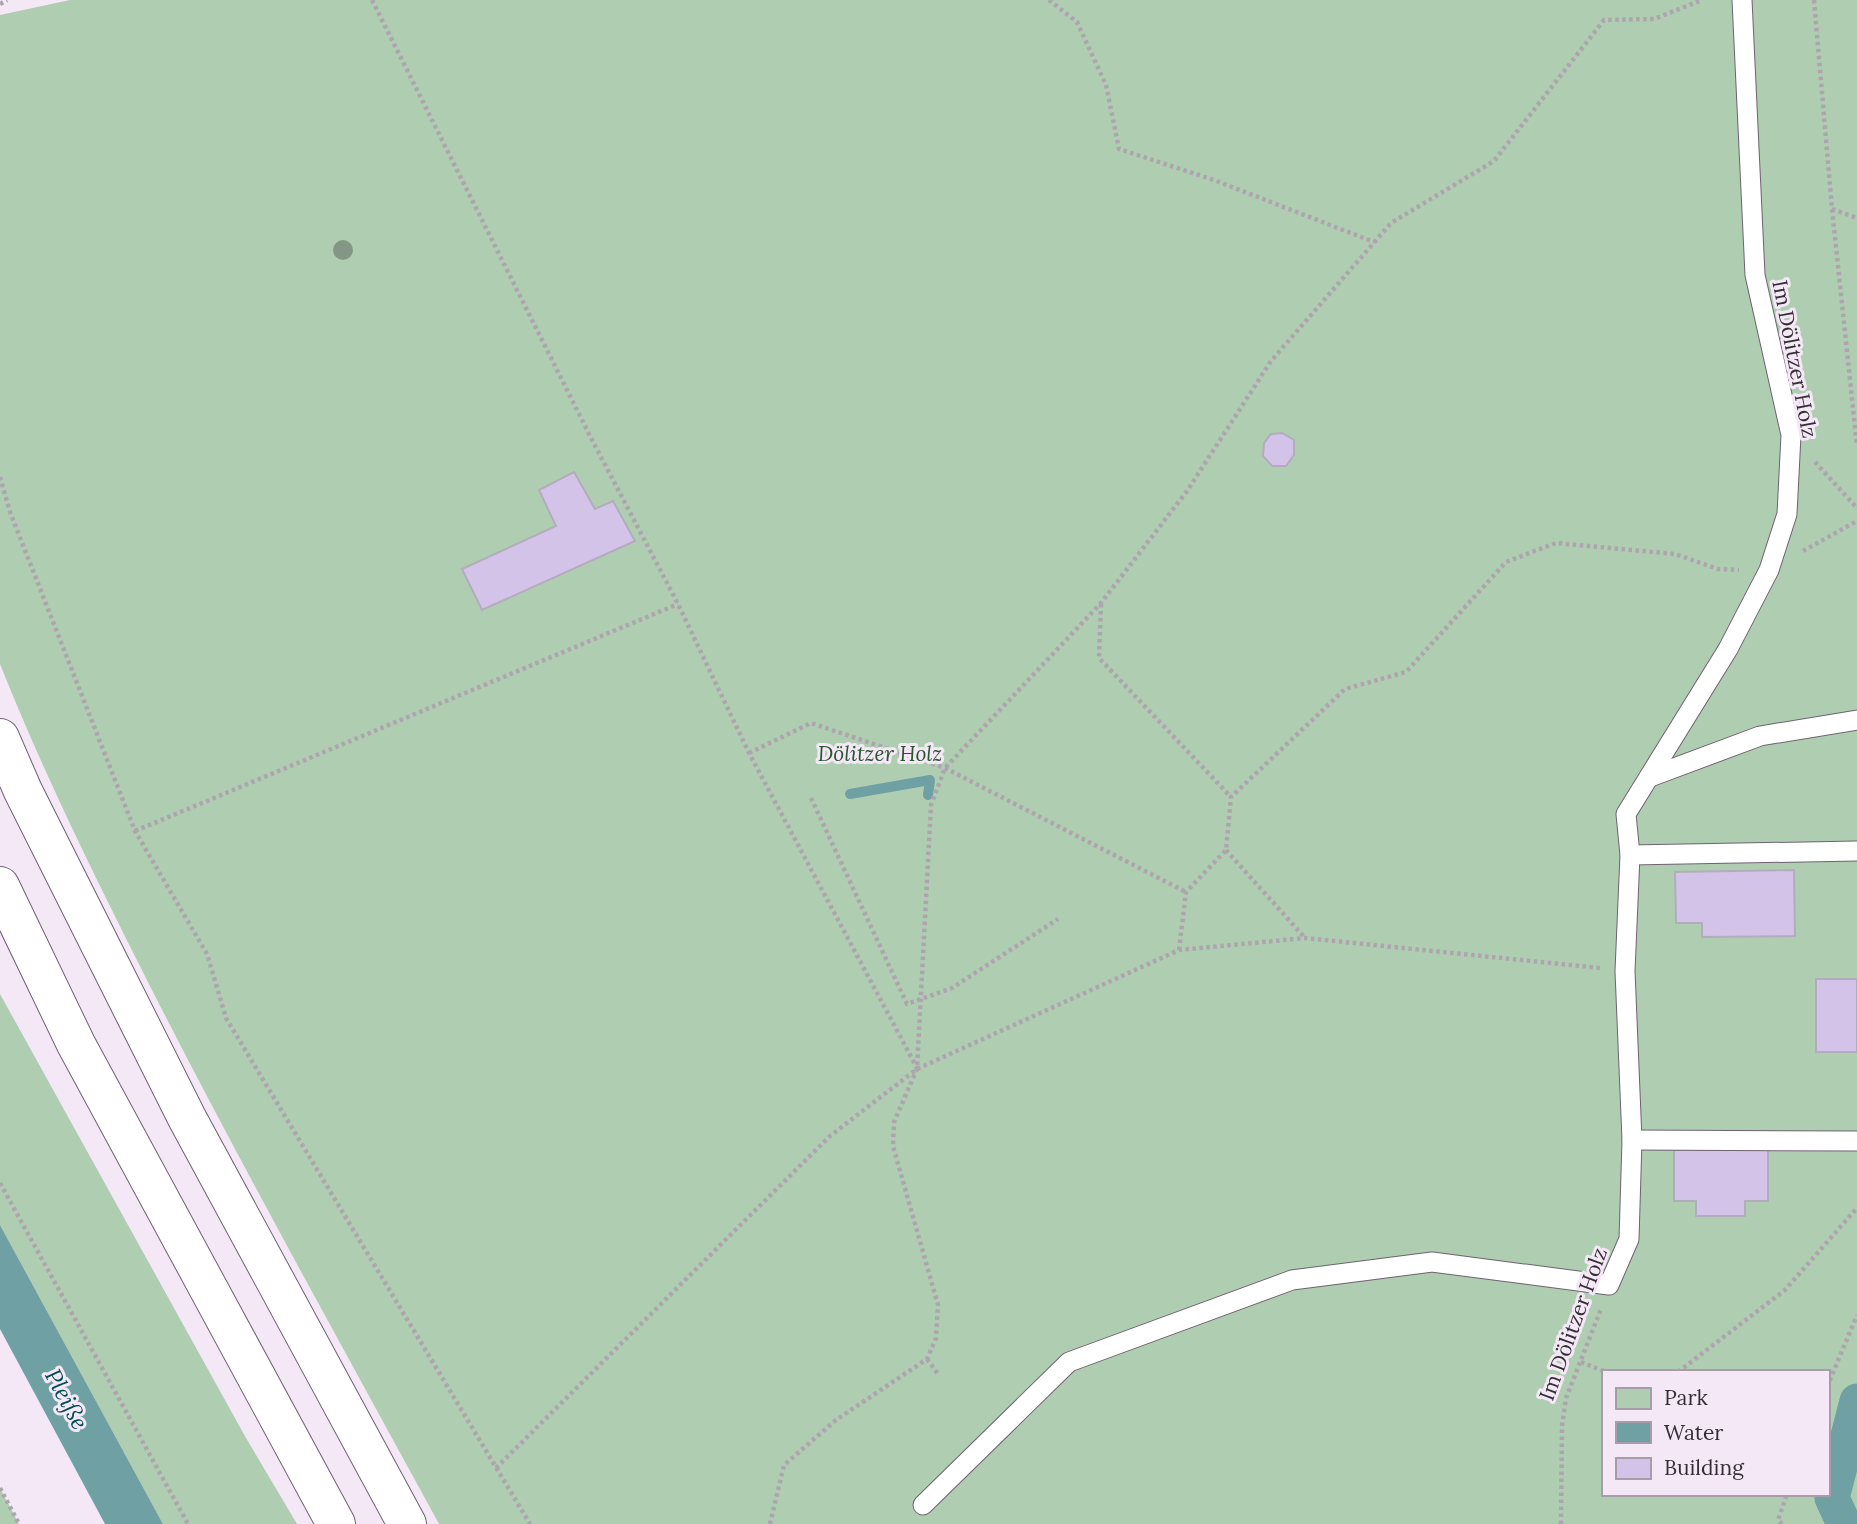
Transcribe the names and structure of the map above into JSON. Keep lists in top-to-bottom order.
{
  "streets": {
    "lane": ["Im Dölitzer Holz"]
  },
  "water": ["Pleiße"],
  "parks": ["Dölitzer Holz"],
  "legend": ["Park", "Water", "Building"]
}
